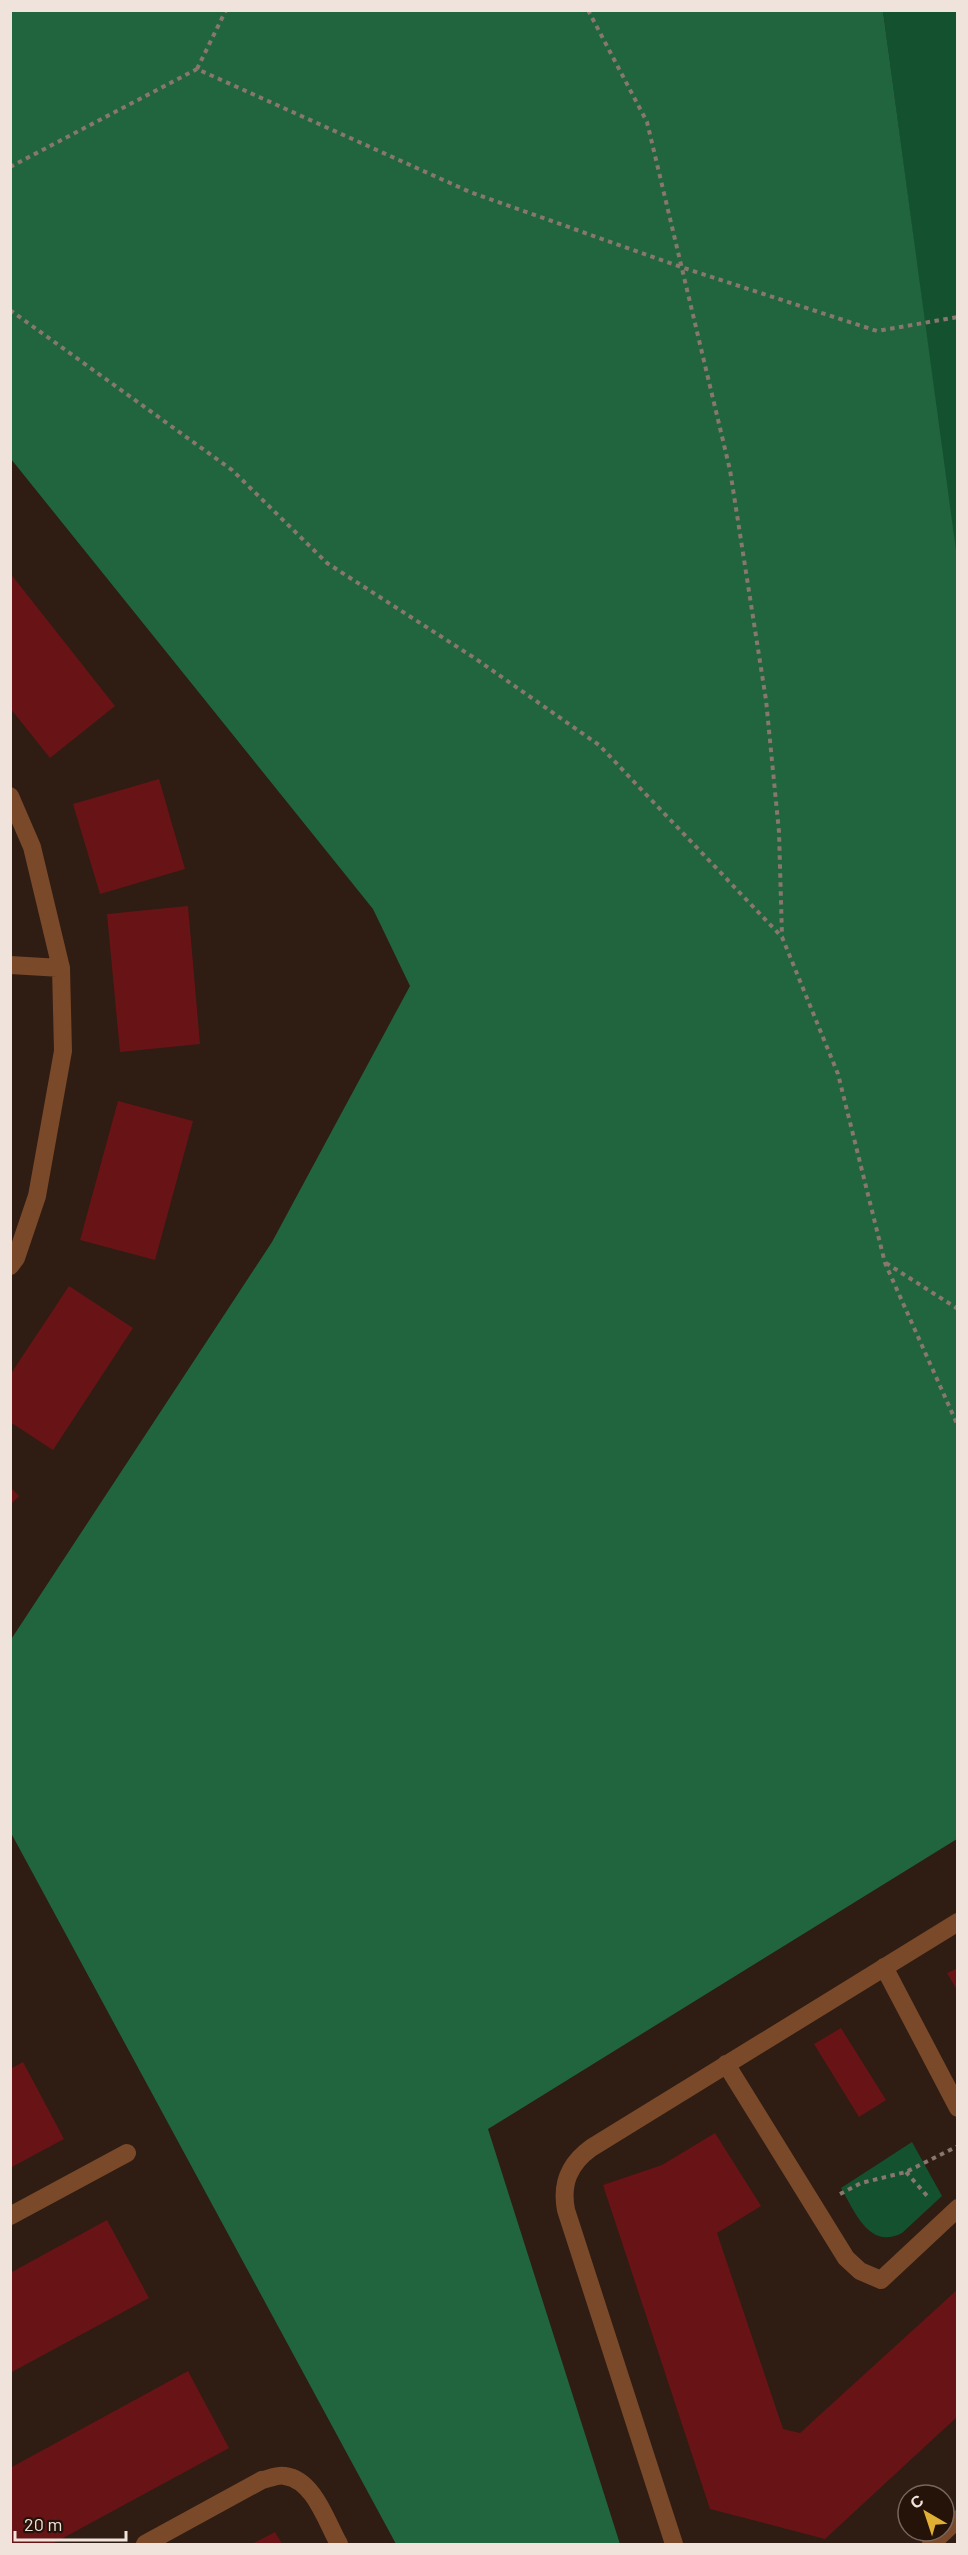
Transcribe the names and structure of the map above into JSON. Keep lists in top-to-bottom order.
{
  "scale_bar": "20 m",
  "north": "top left"
}
